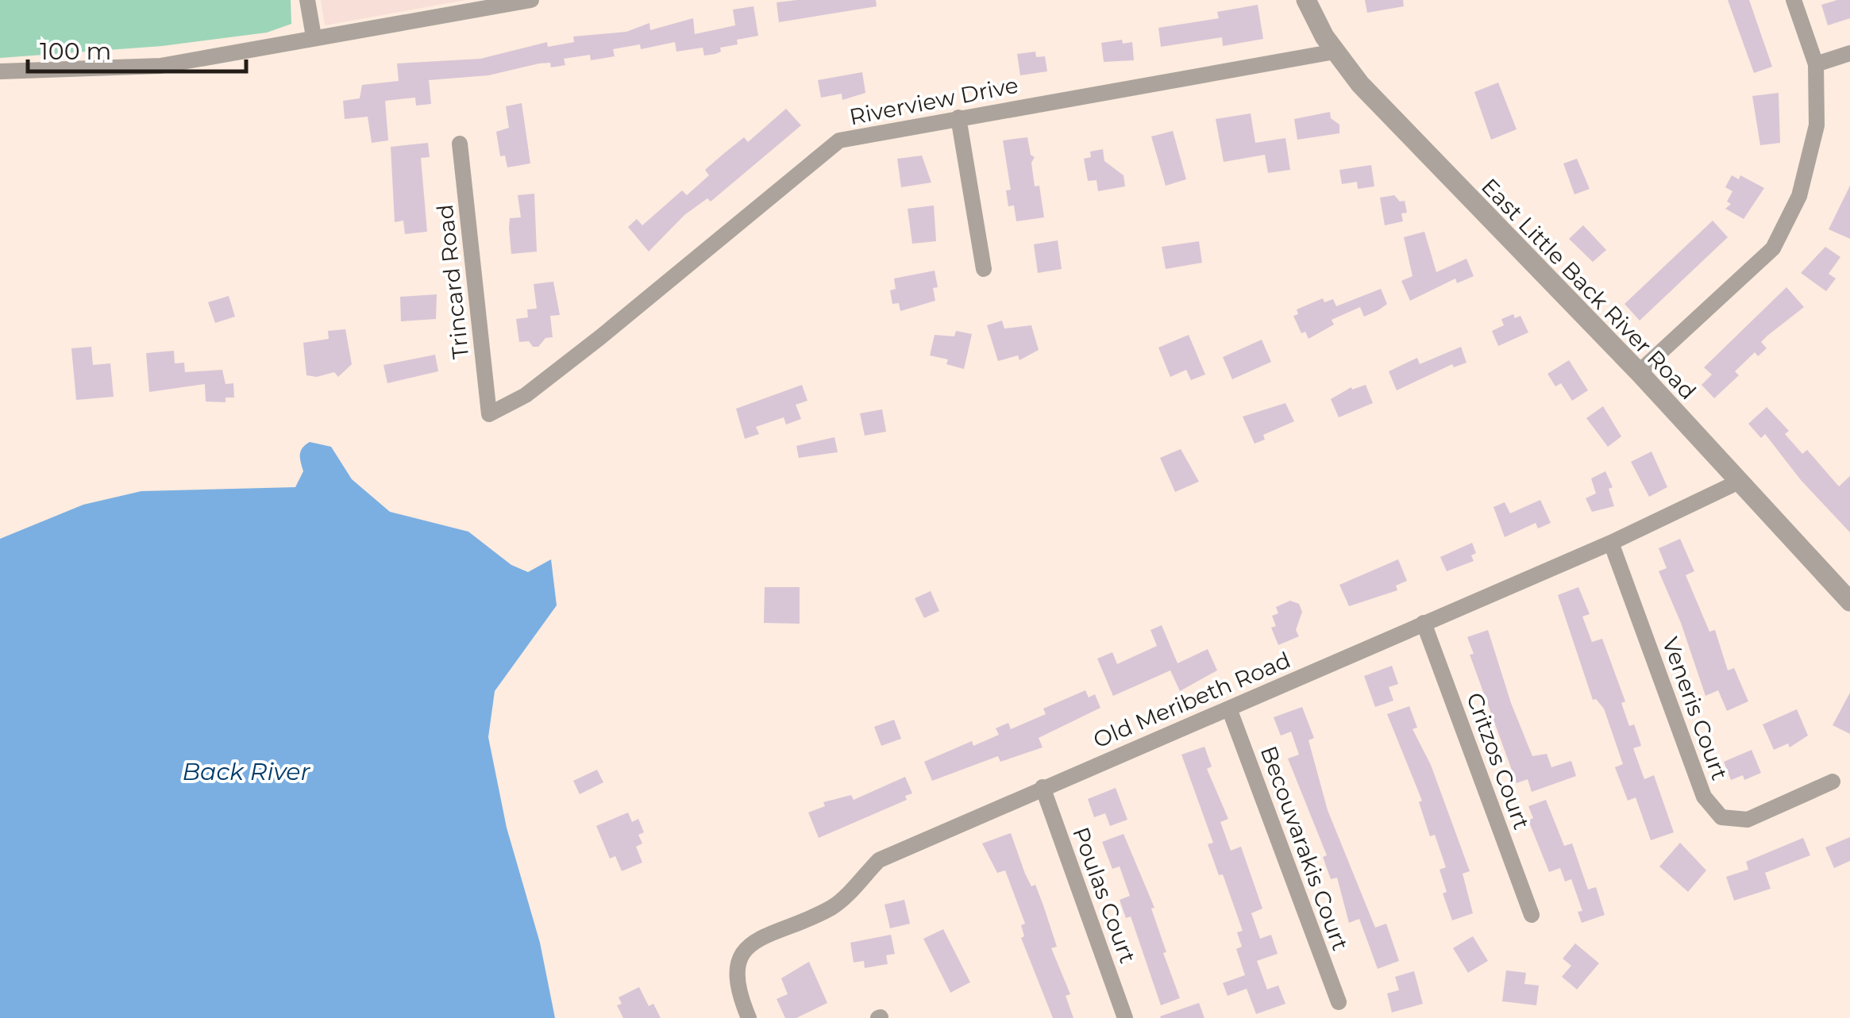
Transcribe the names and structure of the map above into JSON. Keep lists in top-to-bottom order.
{
  "streets": {
    "street": [
      "Riverview Drive",
      "Trincard Road",
      "East Little Back River Road",
      "Old Meribeth Road",
      "Veneris Court",
      "Critzos Court",
      "Becouvarakis Court",
      "Poulas Court"
    ]
  },
  "crossings": [
    ["Riverview Drive", "Trincard Road"],
    ["Riverview Drive", "East Little Back River Road"],
    ["East Little Back River Road", "Old Meribeth Road"],
    ["Old Meribeth Road", "Veneris Court"],
    ["Old Meribeth Road", "Critzos Court"],
    ["Old Meribeth Road", "Becouvarakis Court"],
    ["Old Meribeth Road", "Poulas Court"]
  ],
  "water": ["Back River"],
  "scale_bar": "100 m"
}
